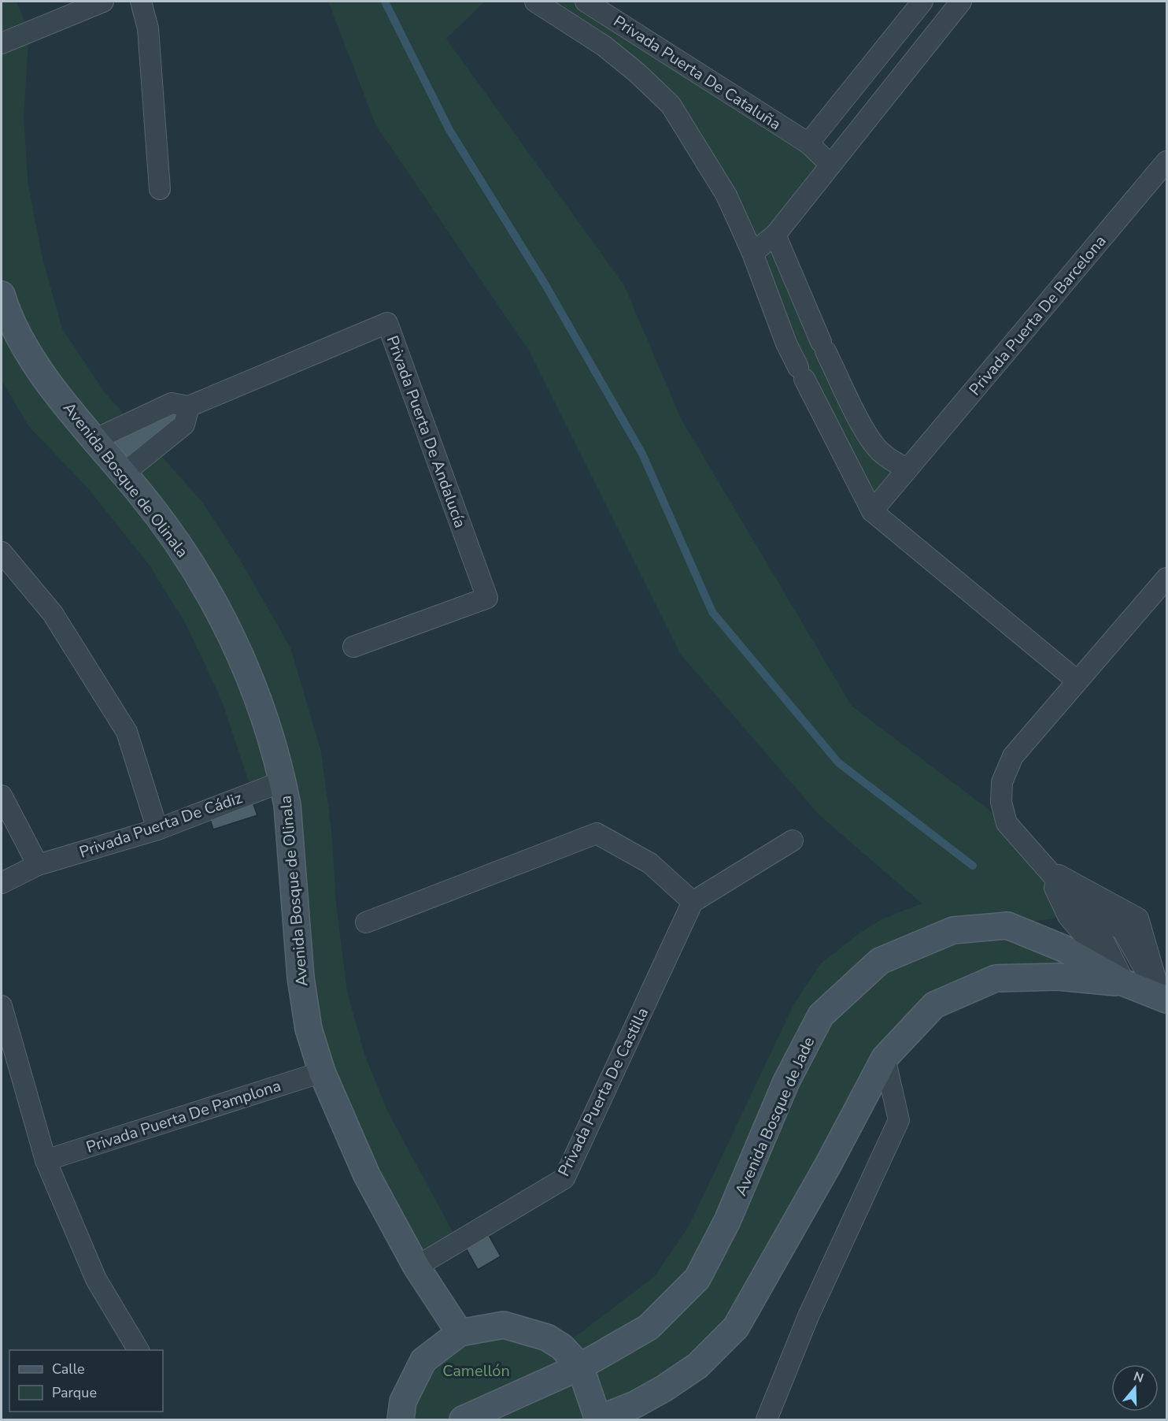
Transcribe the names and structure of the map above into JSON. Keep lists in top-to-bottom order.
{
  "streets": {
    "street": [
      "Privada Puerta De Cataluña",
      "Privada Puerta De Barcelona",
      "Privada Puerta De Andalucía",
      "Avenida Bosque de Olinala",
      "Privada Puerta De Cádiz",
      "Privada Puerta De Castilla",
      "Privada Puerta De Pamplona",
      "Avenida Bosque de Jade"
    ]
  },
  "crossings": [
    ["Privada Puerta De Cataluña", "Privada Puerta De Barcelona"],
    ["Privada Puerta De Andalucía", "Avenida Bosque de Olinala"],
    ["Avenida Bosque de Olinala", "Privada Puerta De Cádiz"],
    ["Avenida Bosque de Olinala", "Privada Puerta De Castilla"],
    ["Avenida Bosque de Olinala", "Privada Puerta De Pamplona"]
  ],
  "parks": ["Camellón"],
  "legend": ["Calle", "Parque"],
  "north": "top"
}
